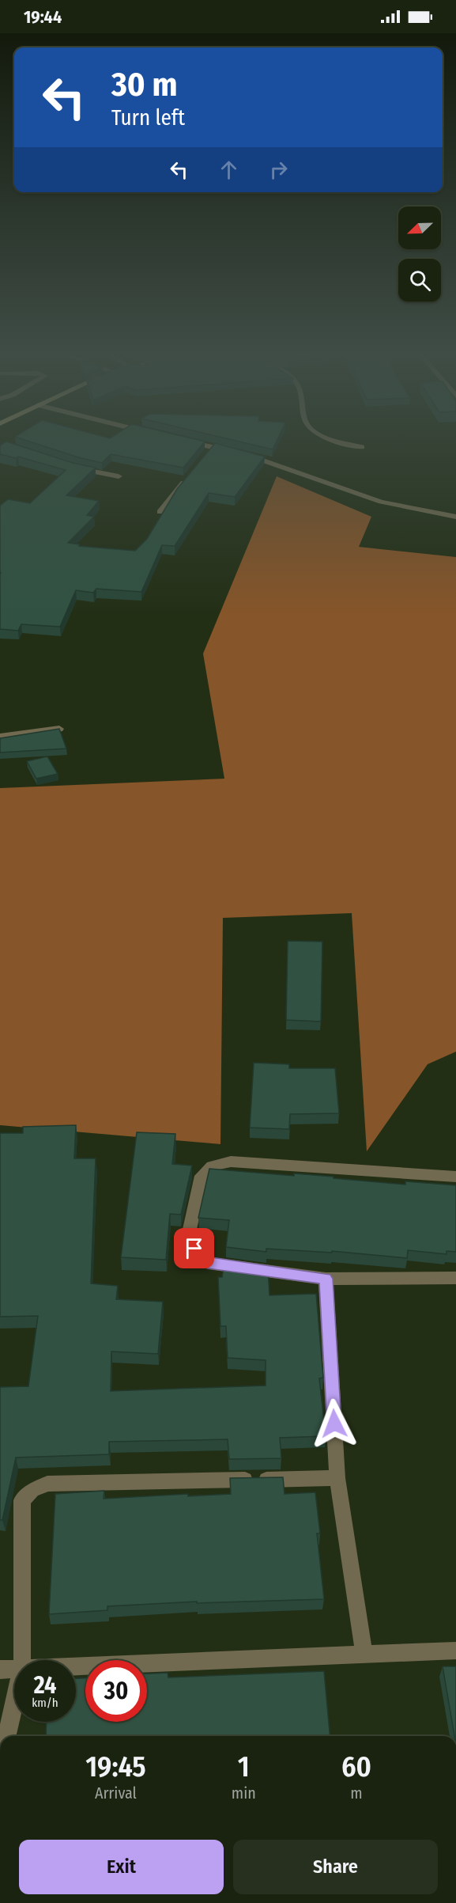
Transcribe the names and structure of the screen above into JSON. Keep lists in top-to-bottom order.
{
  "north": "bottom left",
  "page": {
    "status": "19:44",
    "turn": ["30 m", "Turn left"],
    "speed": "24 km/h",
    "limit": "30",
    "eta": [
      "19:45",
      "Arrival",
      "1",
      "min",
      "60",
      "m"
    ],
    "buttons": ["Exit", "Share"]
  }
}
